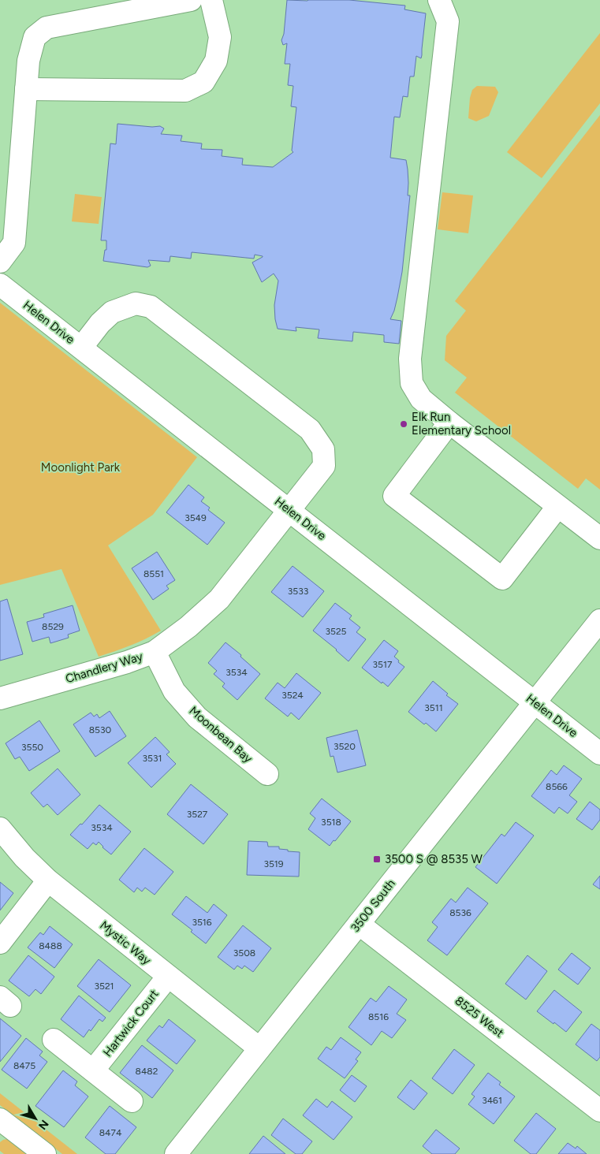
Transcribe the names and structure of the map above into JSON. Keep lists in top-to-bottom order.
{
  "streets": {
    "street": [
      "Helen Drive",
      "Chandlery Way",
      "Moonbean Bay",
      "3500 South",
      "Mystic Way",
      "8525 West",
      "Hartwick Court"
    ]
  },
  "crossings": [
    ["Helen Drive", "Chandlery Way"],
    ["Helen Drive", "3500 South"],
    ["Chandlery Way", "Moonbean Bay"],
    ["3500 South", "Mystic Way"],
    ["3500 South", "8525 West"],
    ["Mystic Way", "Hartwick Court"]
  ],
  "parks": ["Moonlight Park"],
  "places": {
    "other": ["Elk Run Elementary School"],
    "transit": ["3500 S @ 8535 W"]
  },
  "house_numbers": [
    "3549",
    "8551",
    "3533",
    "8529",
    "3525",
    "3517",
    "3534",
    "3524",
    "3511",
    "8530",
    "3520",
    "3550",
    "3531",
    "8566",
    "3527",
    "3518",
    "3534",
    "3519",
    "8536",
    "3516",
    "8488",
    "3508",
    "3521",
    "8516",
    "8475",
    "8482",
    "3461",
    "8474"
  ],
  "north": "bottom right"
}
